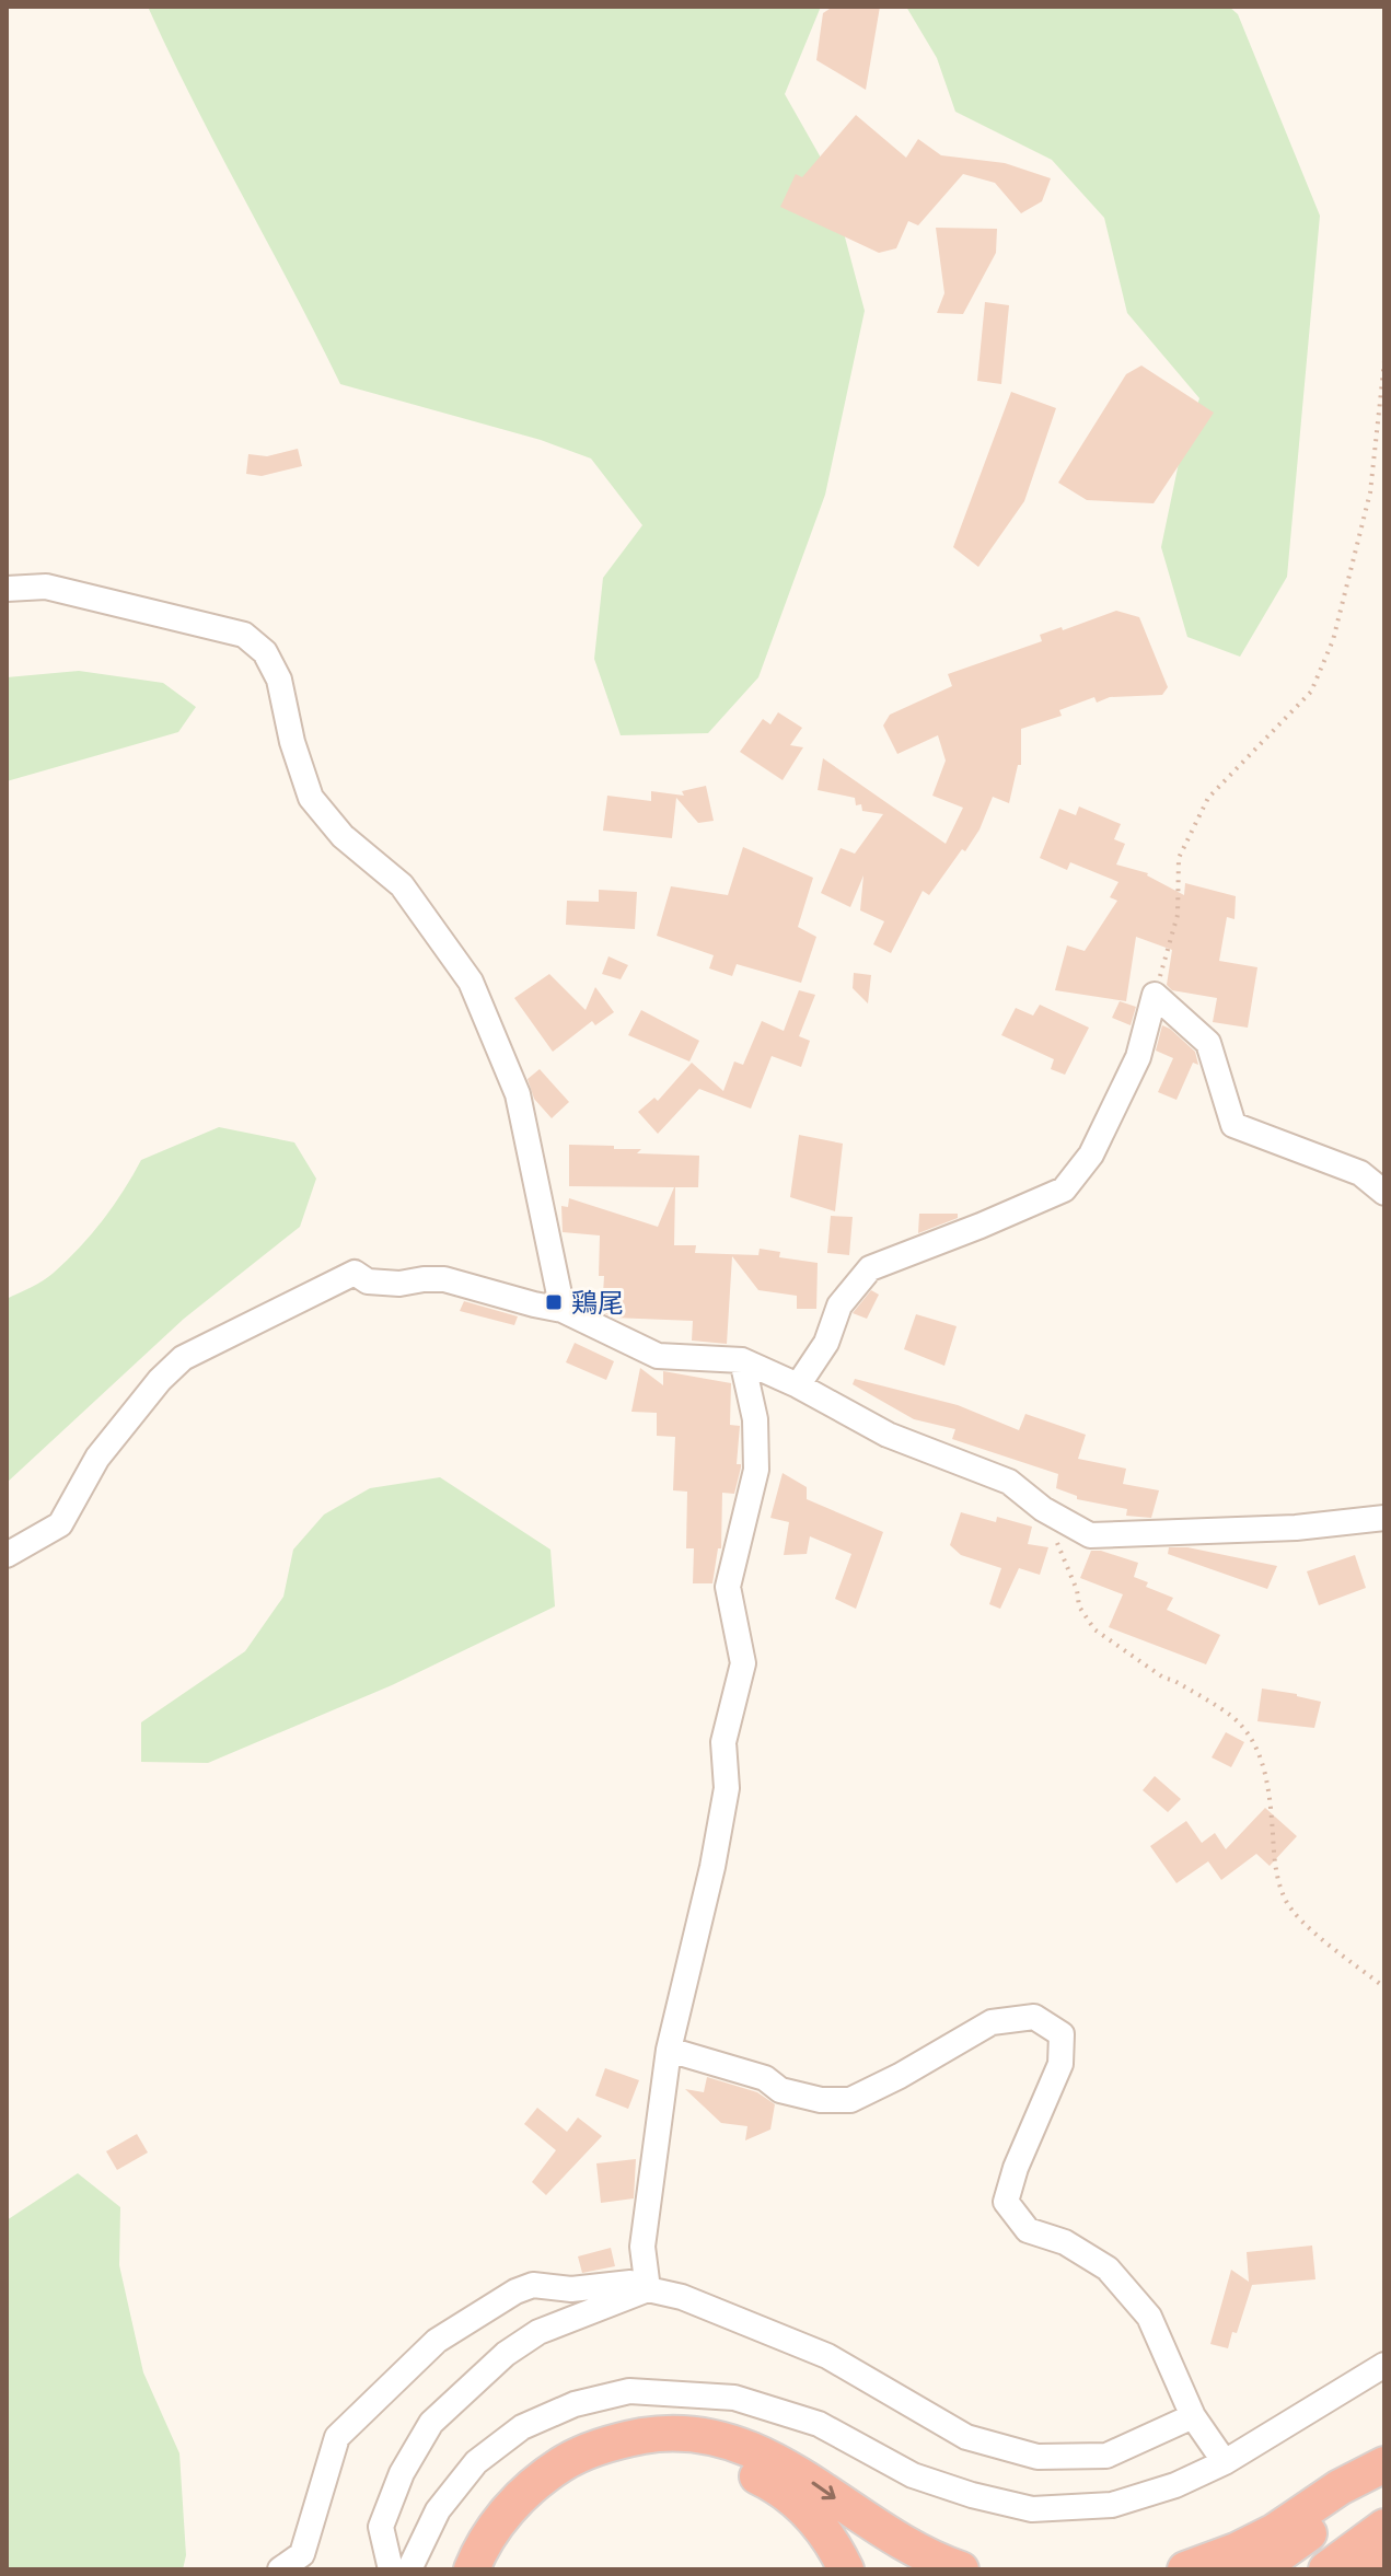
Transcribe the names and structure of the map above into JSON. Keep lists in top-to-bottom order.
{
  "places": {
    "transit": ["鶏尾"]
  }
}
